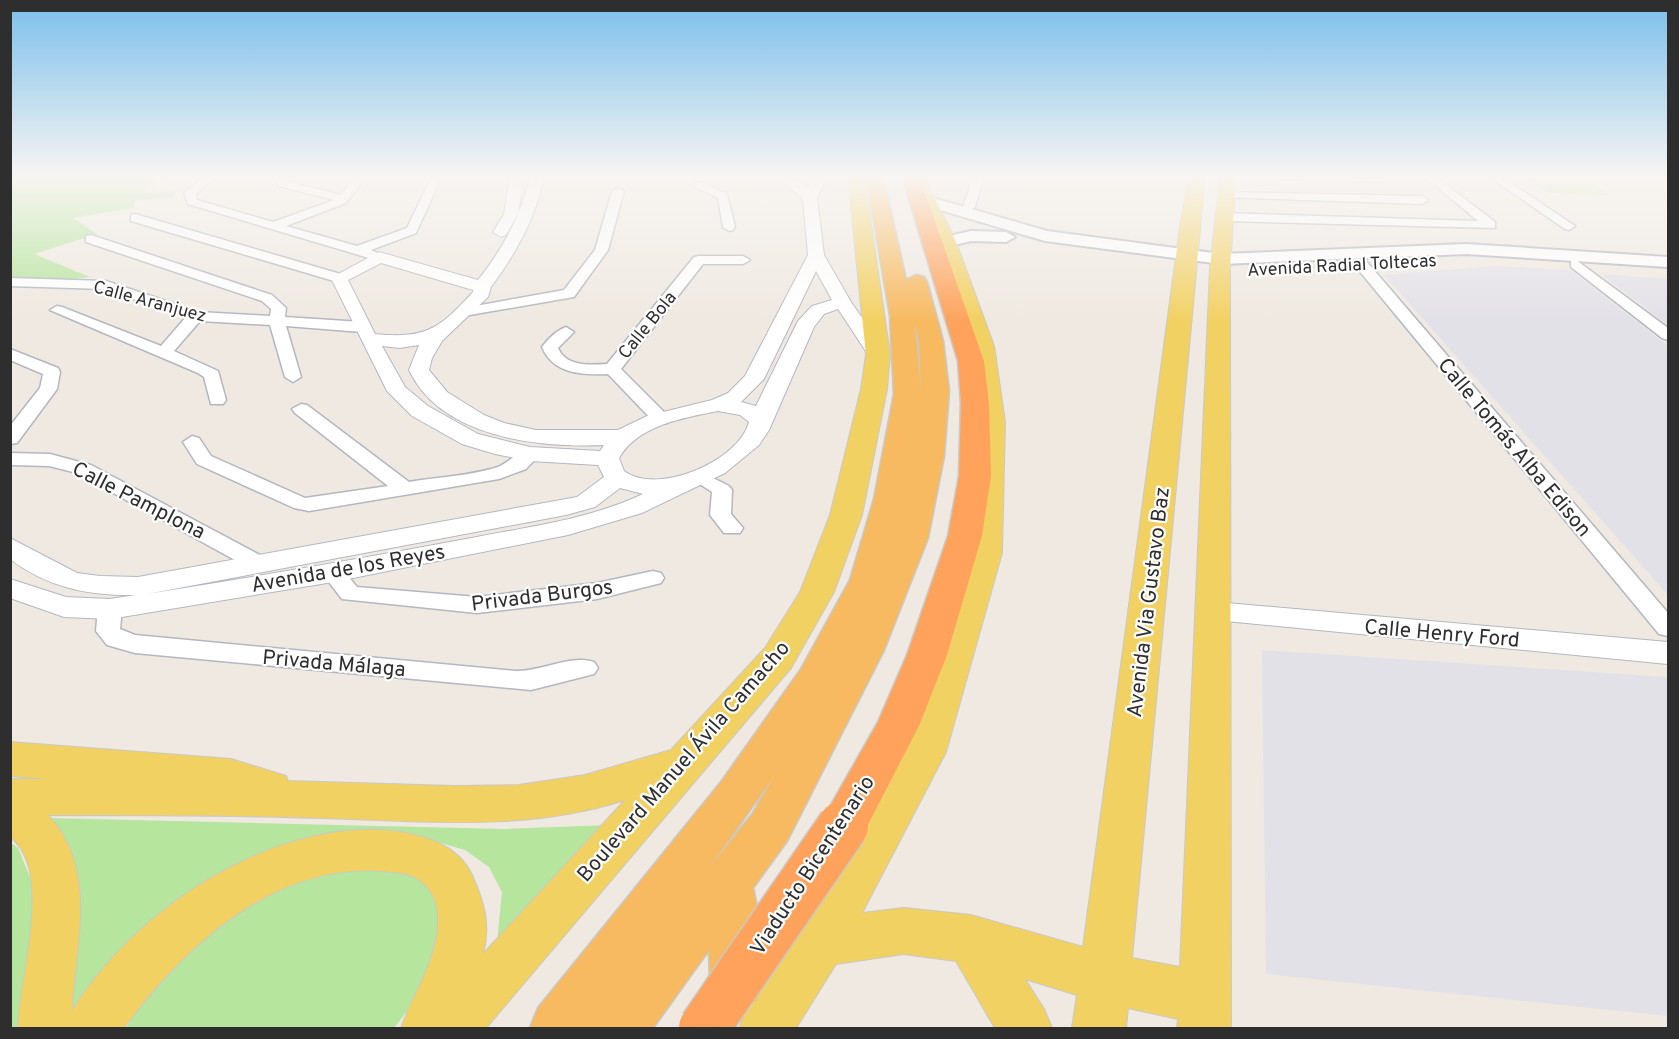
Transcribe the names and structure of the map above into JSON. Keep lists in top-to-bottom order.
{
  "streets": {
    "highway": ["Boulevard Manuel Ávila Camacho", "Viaducto Bicentenario"],
    "main road": ["Avenida Radial Toltecas", "Avenida Via Gustavo Baz"],
    "street": [
      "Calle Aranjuez",
      "Calle Bola",
      "Calle Tomás Alba Edison",
      "Calle Pamplona",
      "Avenida de los Reyes",
      "Privada Burgos",
      "Calle Henry Ford",
      "Privada Málaga"
    ]
  },
  "crossings": [
    ["Avenida Radial Toltecas", "Calle Tomás Alba Edison"],
    ["Avenida Radial Toltecas", "Avenida Via Gustavo Baz"],
    ["Calle Pamplona", "Avenida de los Reyes"],
    ["Avenida de los Reyes", "Privada Burgos"],
    ["Avenida de los Reyes", "Privada Málaga"],
    ["Avenida Via Gustavo Baz", "Calle Henry Ford"]
  ]
}
